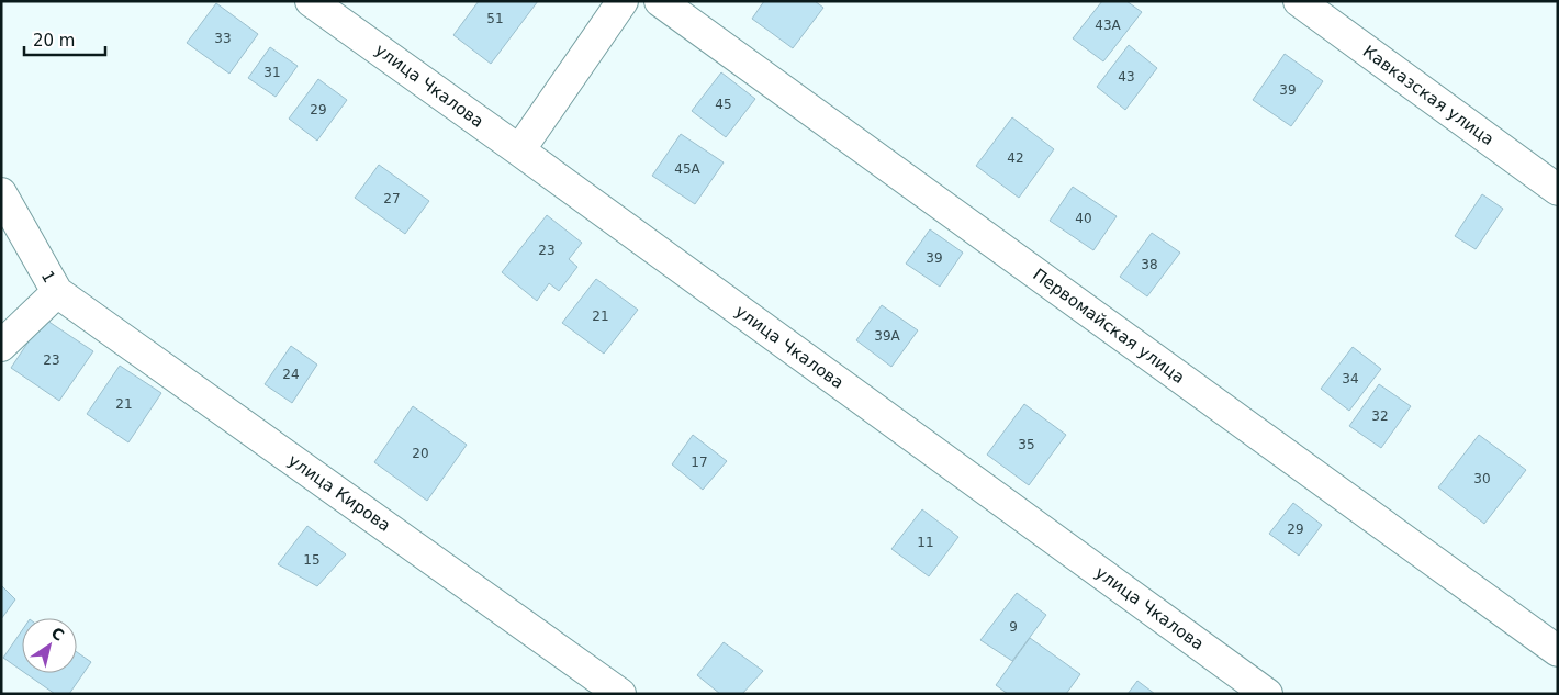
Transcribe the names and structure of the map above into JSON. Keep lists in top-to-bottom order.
{
  "streets": {
    "street": [
      "улица Чкалова",
      "Кавказская улица",
      "1",
      "Первомайская улица",
      "улица Кирова"
    ]
  },
  "crossings": [
    ["1", "улица Кирова"]
  ],
  "house_numbers": [
    "51",
    "43А",
    "33",
    "31",
    "43",
    "39",
    "45",
    "29",
    "42",
    "45А",
    "27",
    "40",
    "23",
    "39",
    "38",
    "21",
    "39А",
    "23",
    "24",
    "34",
    "21",
    "32",
    "35",
    "20",
    "17",
    "30",
    "29",
    "11",
    "15",
    "9"
  ],
  "scale_bar": "20 m",
  "north": "top right"
}
